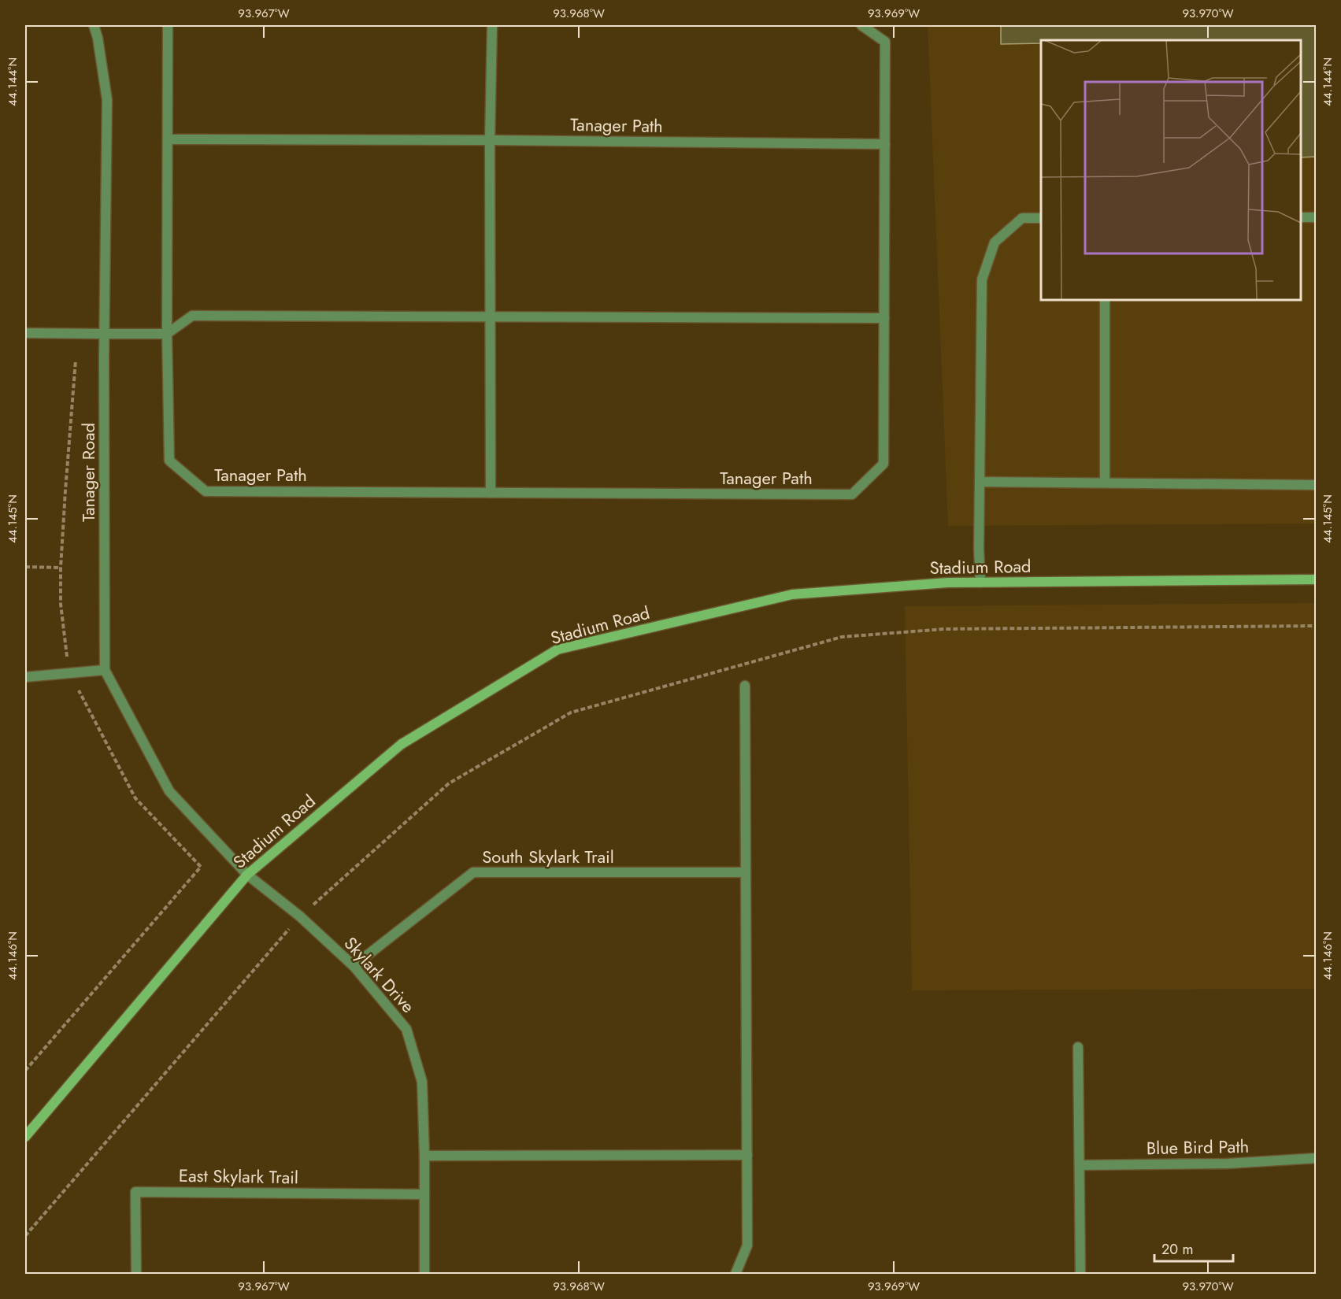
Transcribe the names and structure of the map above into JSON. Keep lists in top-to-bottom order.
{
  "streets": {
    "street": [
      "Tanager Path",
      "Tanager Road",
      "Stadium Road",
      "South Skylark Trail",
      "Skylark Drive",
      "Blue Bird Path",
      "East Skylark Trail"
    ]
  },
  "crossings": [
    ["Tanager Road", "Stadium Road"],
    ["Tanager Road", "Skylark Drive"],
    ["Stadium Road", "Skylark Drive"],
    ["South Skylark Trail", "Skylark Drive"],
    ["Skylark Drive", "East Skylark Trail"]
  ],
  "scale_bar": "20 m",
  "coordinates": [
    "93.967°W",
    "93.968°W",
    "93.969°W",
    "93.970°W",
    "44.144°N",
    "44.145°N",
    "44.146°N"
  ]
}
